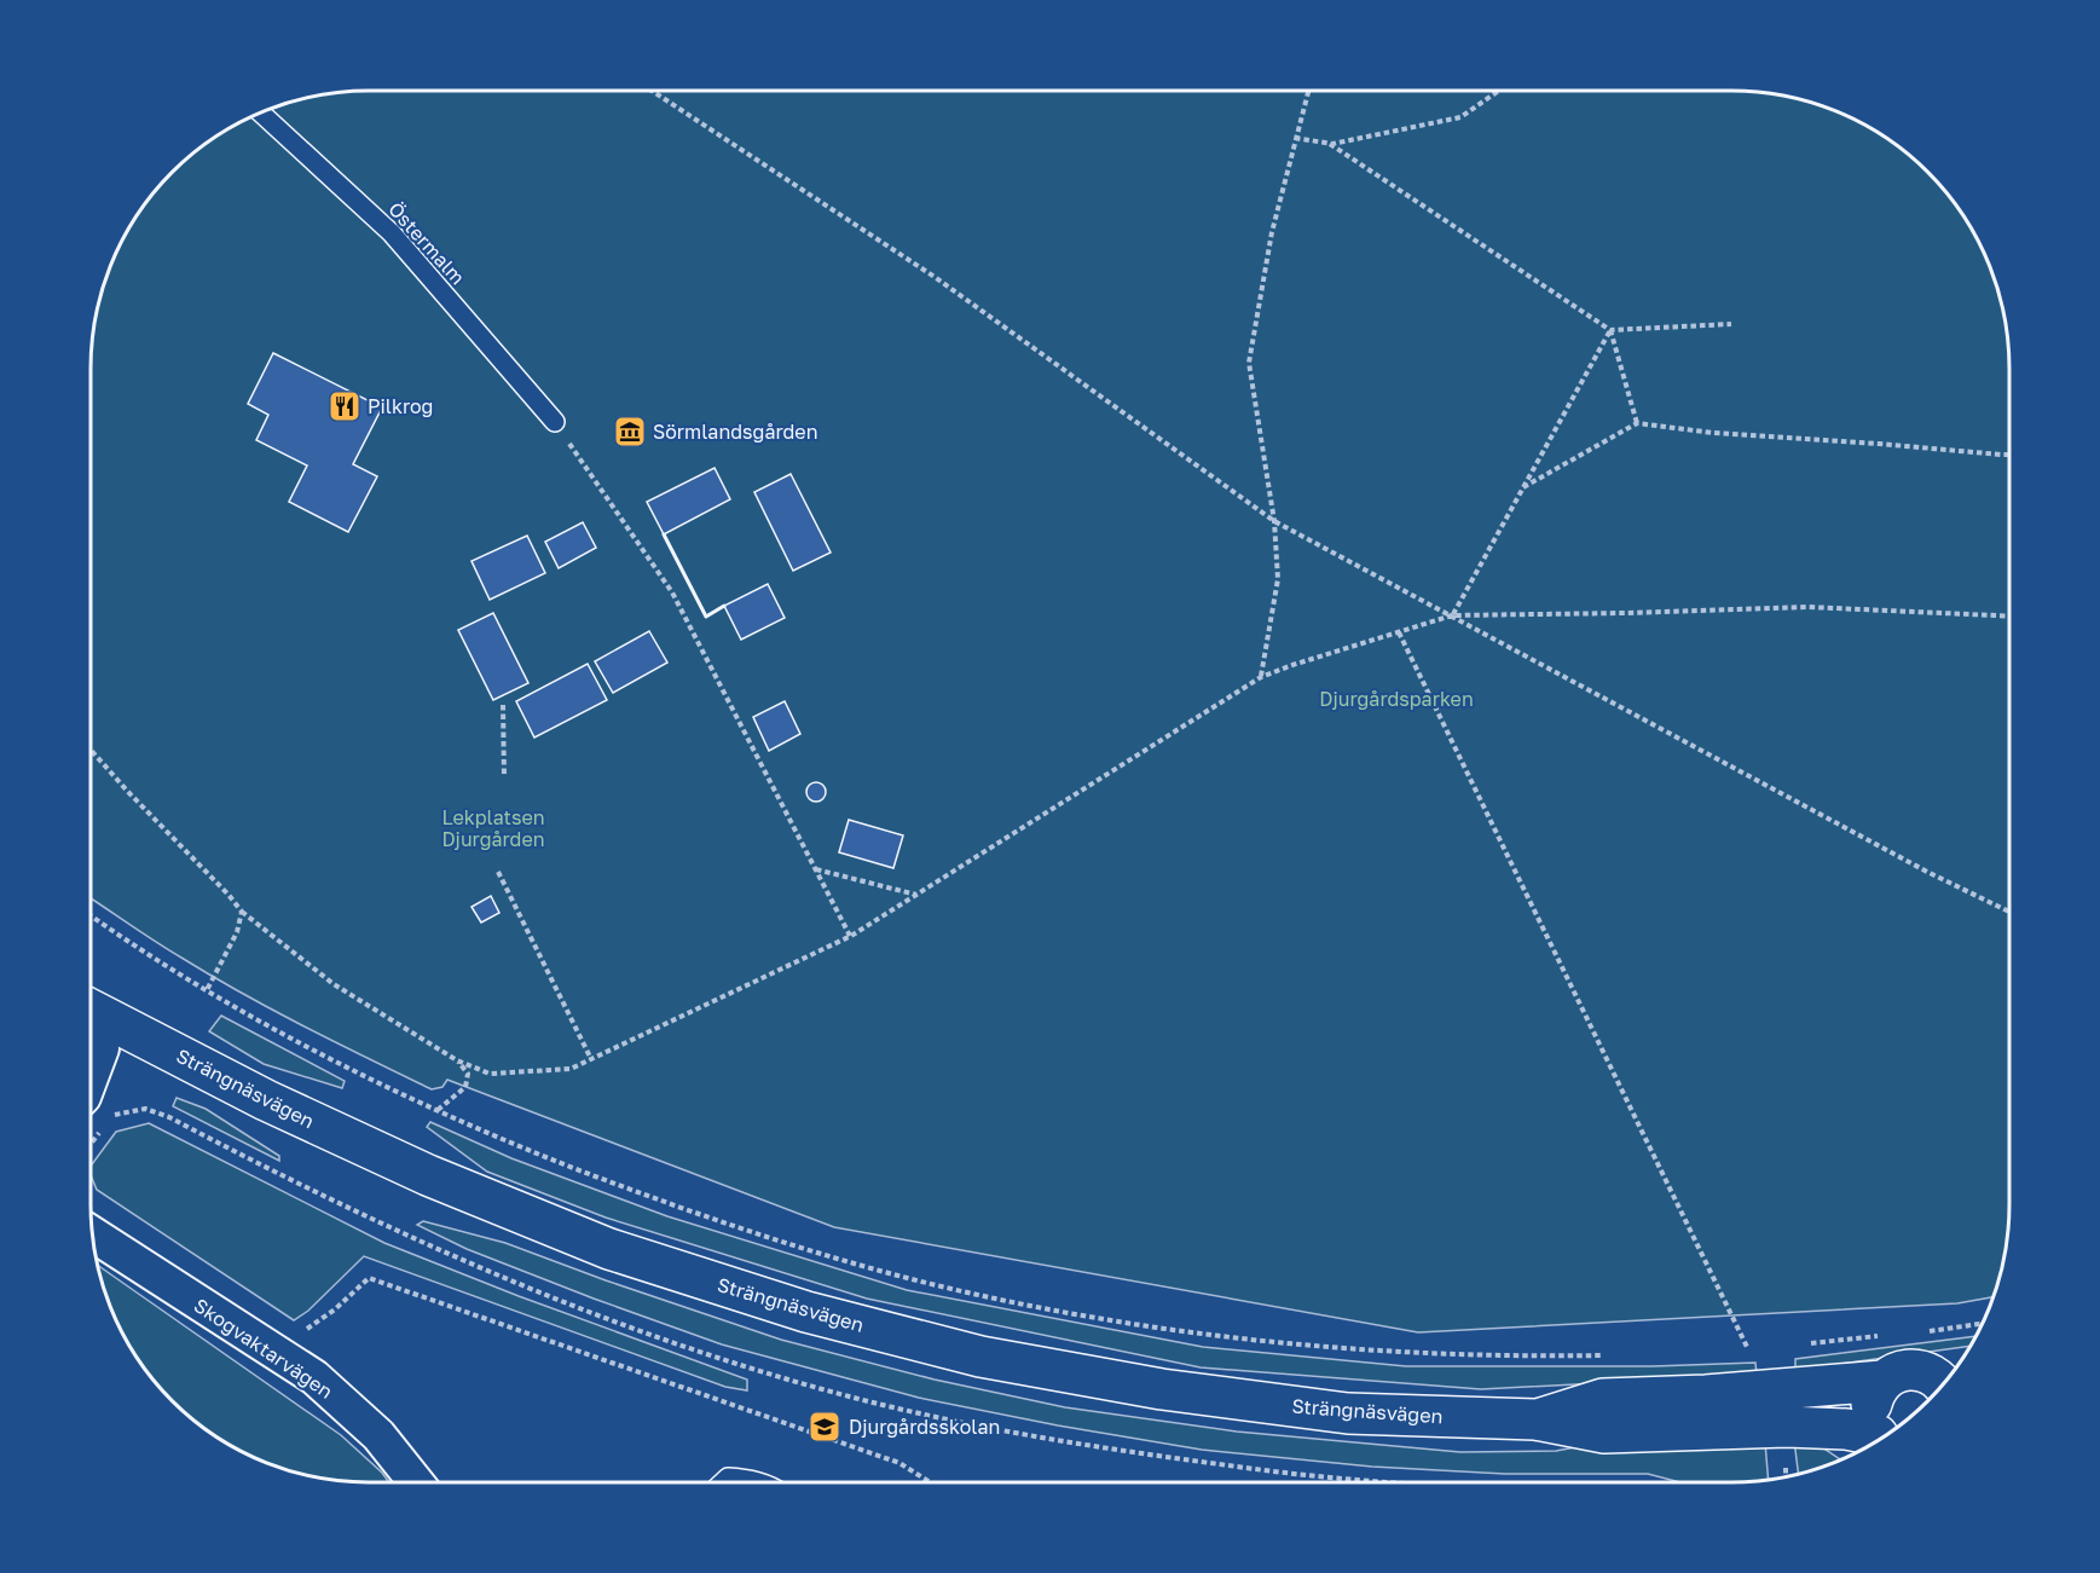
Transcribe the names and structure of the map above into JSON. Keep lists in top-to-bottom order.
{
  "streets": {
    "main road": ["Strängnäsvägen"],
    "street": ["Skogvaktarvägen"],
    "lane": ["Östermalm"]
  },
  "parks": ["Djurgårdsparken", "Lekplatsen Djurgården"],
  "places": {
    "restaurant": ["Pilkrog"],
    "museum": ["Sörmlandsgården"],
    "school or university": ["Djurgårdsskolan"]
  }
}
